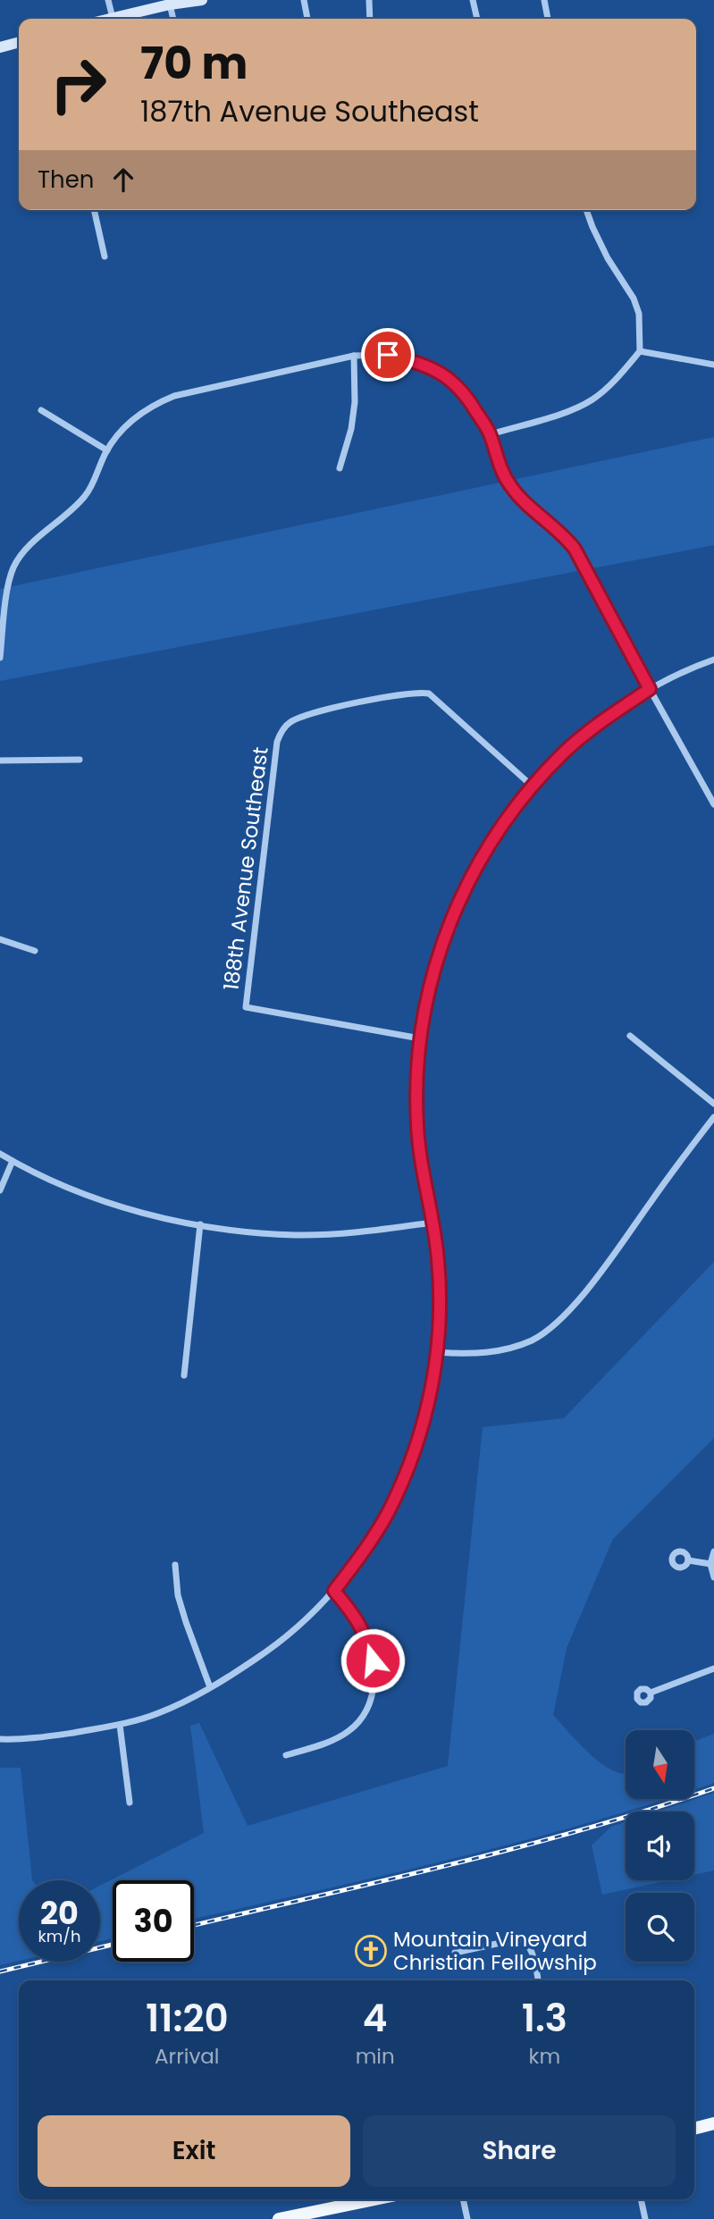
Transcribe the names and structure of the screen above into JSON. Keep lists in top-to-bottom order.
{
  "streets": {
    "street": ["188th Avenue Southeast"]
  },
  "places": {
    "church": ["Mountain Vineyard Christian Fellowship"]
  },
  "north": "bottom",
  "page": {
    "turn": ["70 m", "187th Avenue Southeast"],
    "then": "Then",
    "speed": "20 km/h",
    "limit": "30",
    "eta": [
      "11:20",
      "Arrival",
      "4",
      "min",
      "1.3",
      "km"
    ],
    "buttons": ["Exit", "Share"]
  }
}
